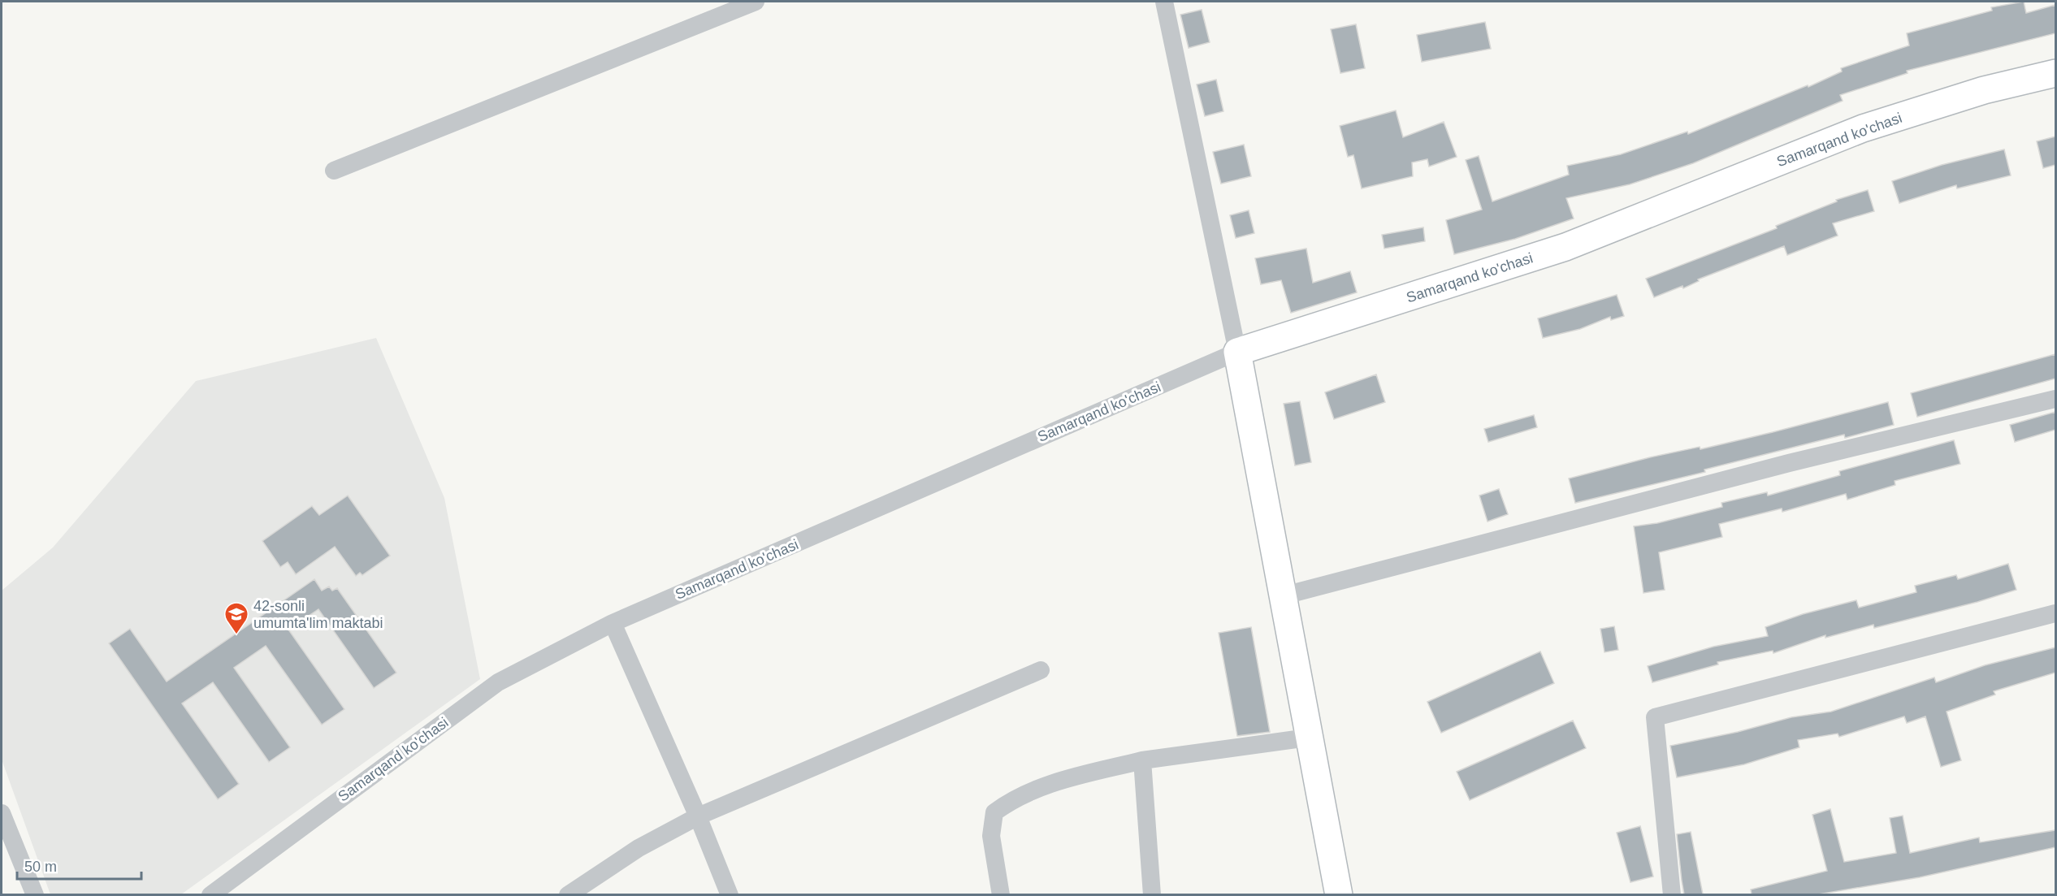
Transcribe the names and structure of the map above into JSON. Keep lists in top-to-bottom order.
{
  "streets": {
    "street": ["Samarqand ko'chasi"]
  },
  "places": {
    "school or university": ["42-sonli umumta'lim maktabi"]
  },
  "scale_bar": "50 m"
}
